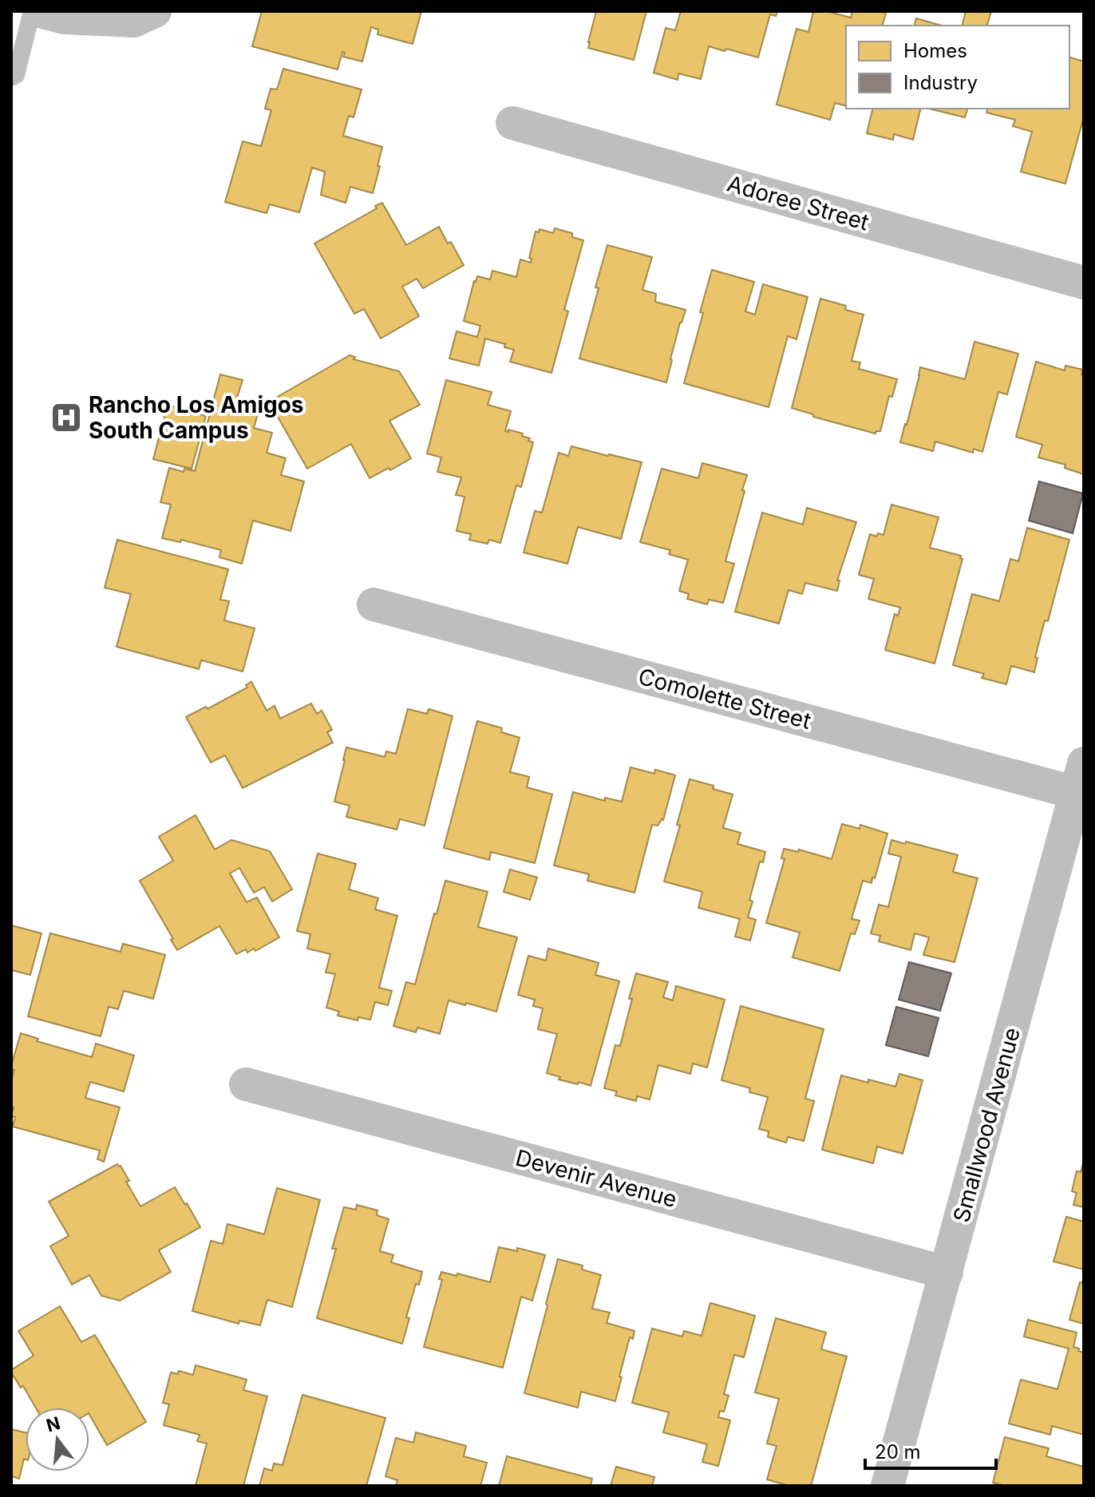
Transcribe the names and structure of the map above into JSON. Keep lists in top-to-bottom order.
{
  "streets": {
    "street": [
      "Adoree Street",
      "Comolette Street",
      "Smallwood Avenue",
      "Devenir Avenue"
    ]
  },
  "crossings": [
    ["Comolette Street", "Smallwood Avenue"],
    ["Smallwood Avenue", "Devenir Avenue"]
  ],
  "places": {
    "hospital": ["Rancho Los Amigos South Campus"]
  },
  "legend": ["Homes", "Industry"],
  "scale_bar": "20 m",
  "north": "top"
}
